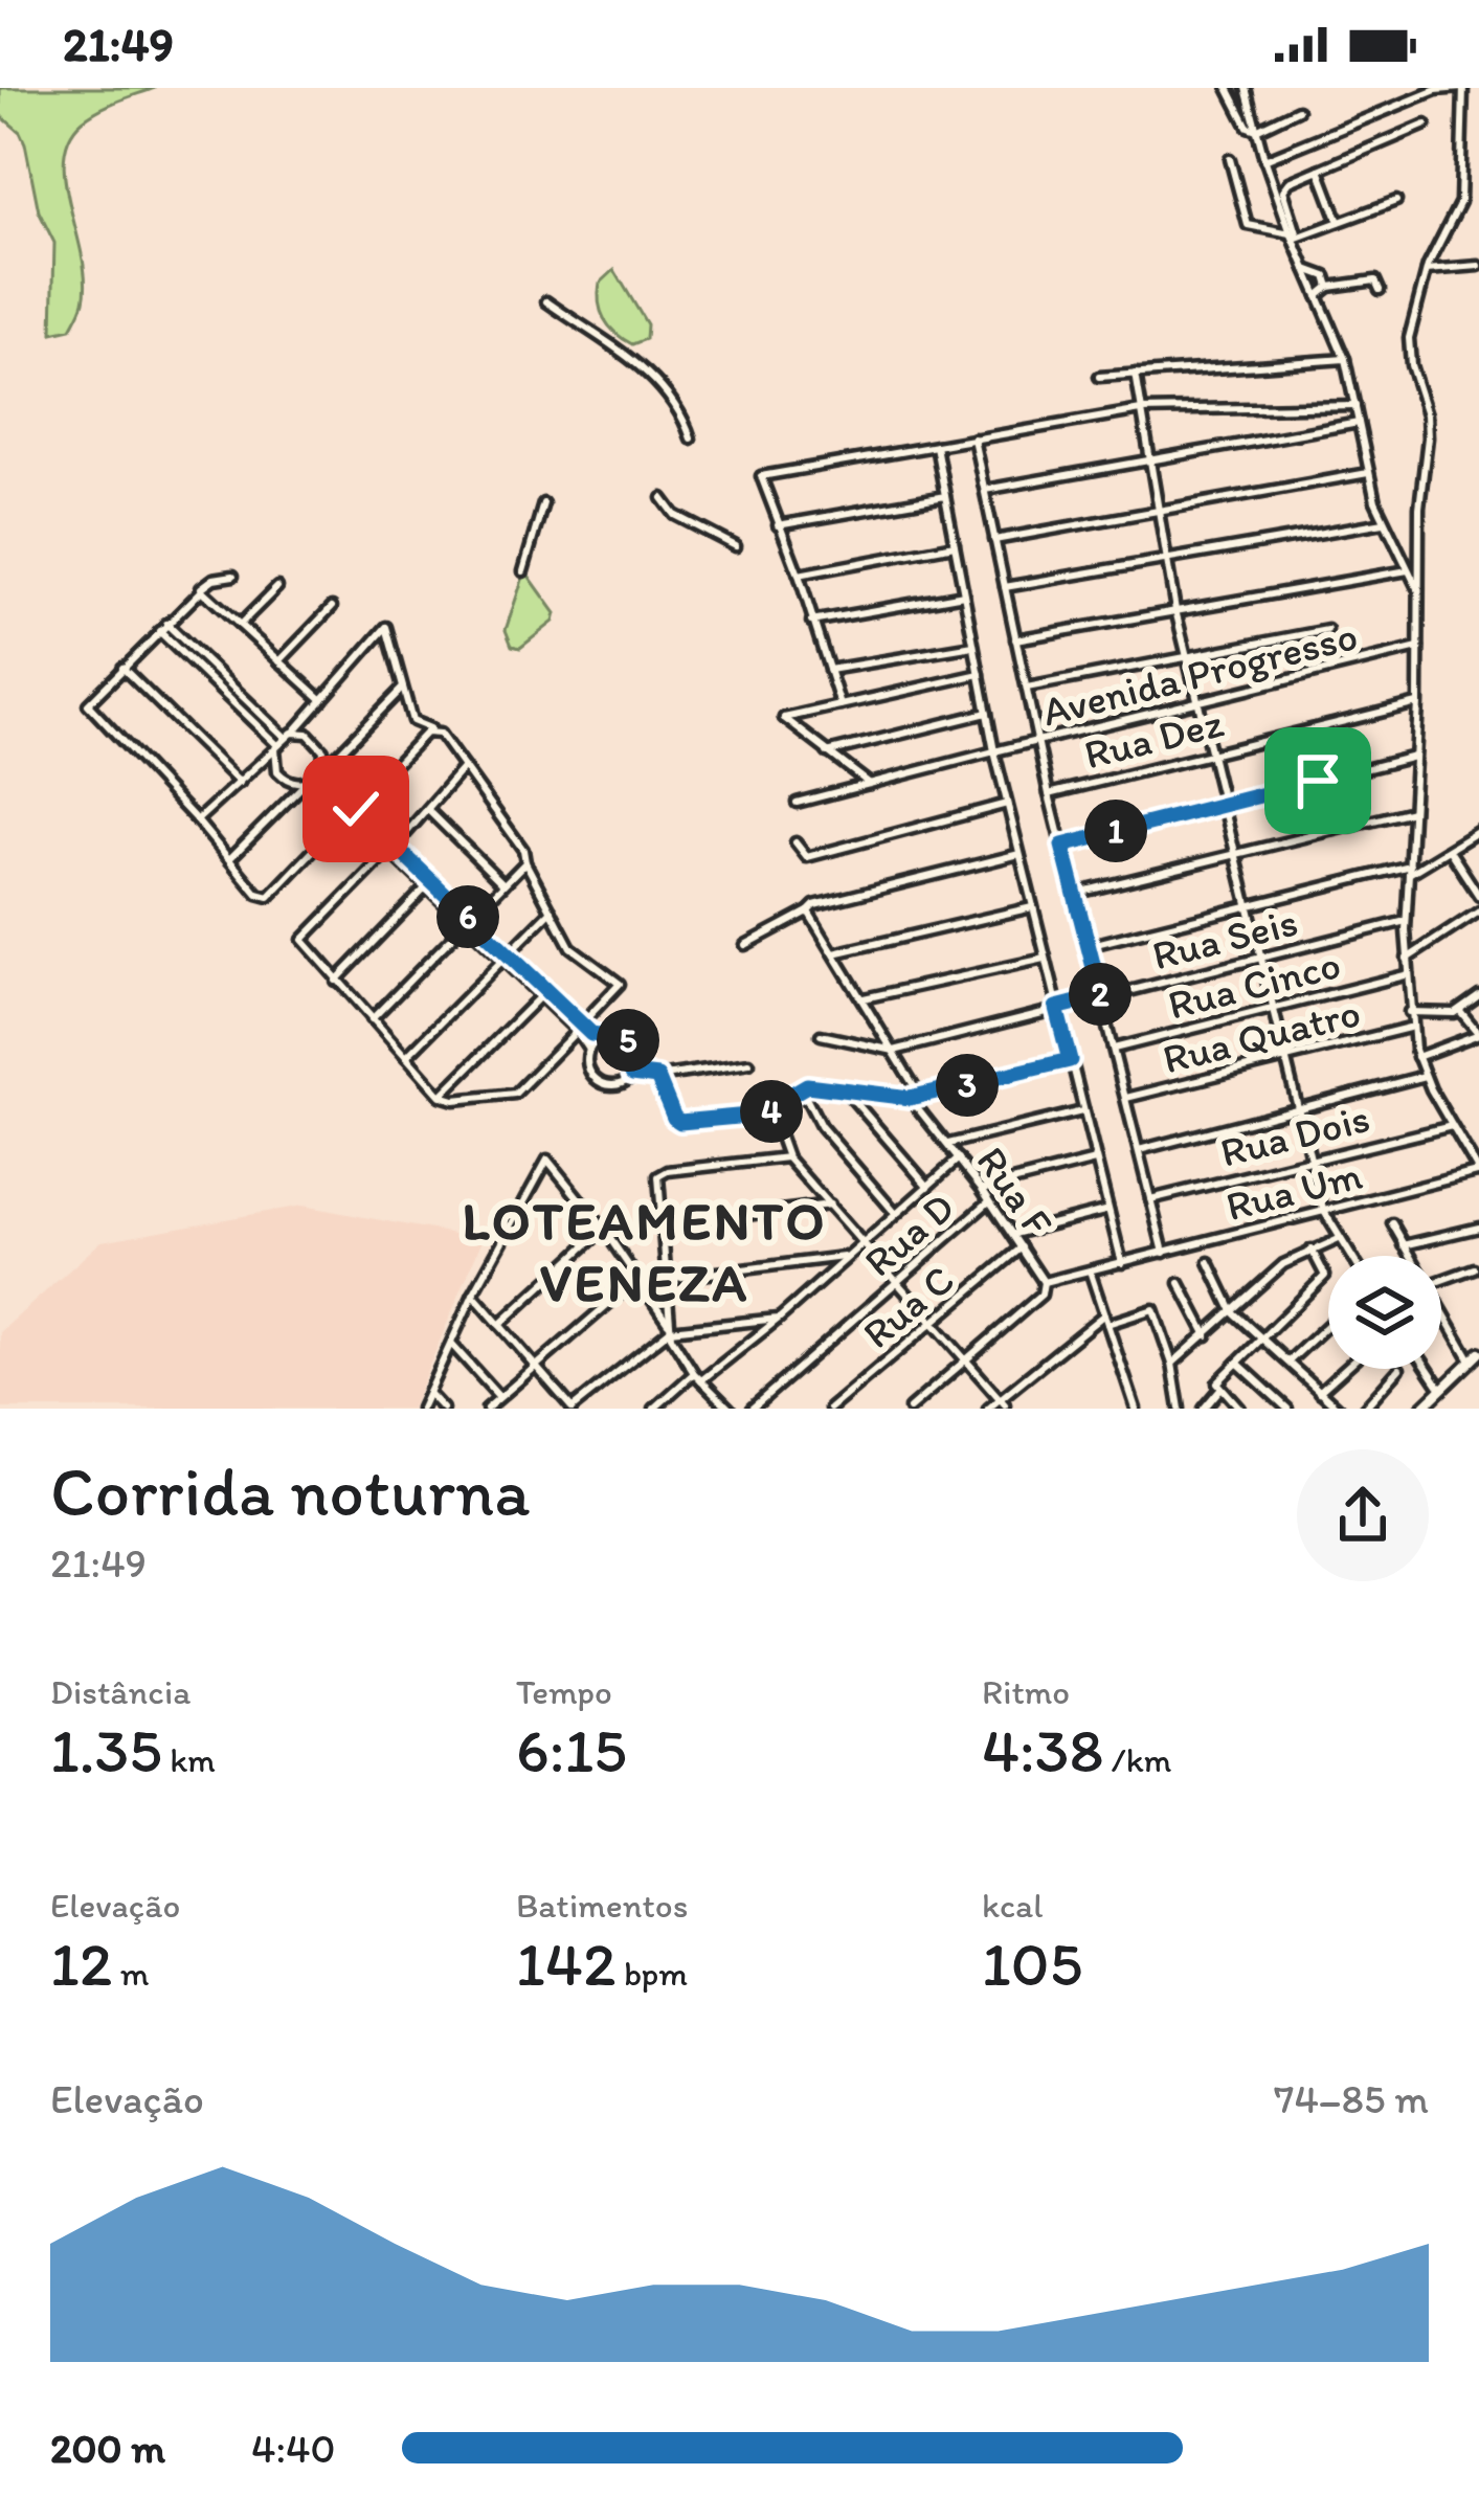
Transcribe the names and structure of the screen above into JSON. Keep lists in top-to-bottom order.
{
  "streets": {
    "street": [
      "Avenida Progresso",
      "Rua Dez",
      "Rua Seis",
      "Rua Cinco",
      "Rua Quatro",
      "Rua Dois",
      "Rua Um",
      "Rua F",
      "Rua D",
      "Rua C"
    ]
  },
  "crossings": [
    ["Rua Um", "Rua F"],
    ["Rua F", "Rua D"],
    ["Rua F", "Rua C"]
  ],
  "districts": ["LOTEAMENTO VENEZA"],
  "page": {
    "status": "21:49",
    "pins": [
      "1",
      "6",
      "2",
      "5",
      "3",
      "4"
    ],
    "heading": ["Corrida noturna", "21:49"],
    "stats": [
      ["Distância", "1.35 km"],
      ["Tempo", "6:15"],
      ["Ritmo", "4:38 /km"],
      ["Elevação", "12 m"],
      ["Batimentos", "142 bpm"],
      ["kcal", "105"]
    ],
    "chart": ["Elevação", "74–85 m"],
    "list": [
      {
        "name": "200 m",
        "note": "4:40"
      }
    ]
  }
}
